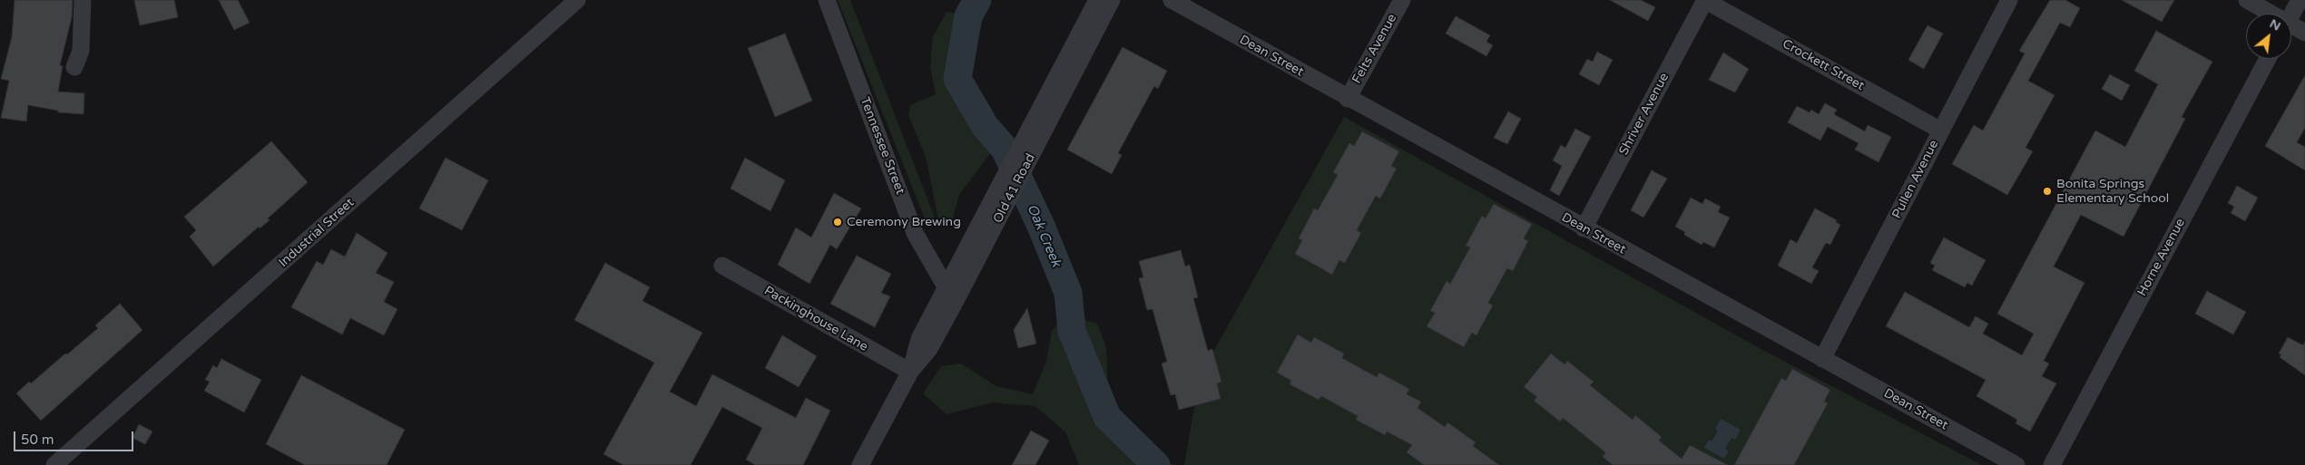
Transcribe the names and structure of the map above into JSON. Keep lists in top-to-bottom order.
{
  "streets": {
    "street": [
      "Felts Avenue",
      "Dean Street",
      "Crockett Street",
      "Shriver Avenue",
      "Tennessee Street",
      "Pullen Avenue",
      "Old 41 Road",
      "Industrial Street",
      "Horne Avenue",
      "Packinghouse Lane"
    ]
  },
  "crossings": [
    ["Felts Avenue", "Dean Street"],
    ["Dean Street", "Shriver Avenue"],
    ["Dean Street", "Pullen Avenue"],
    ["Crockett Street", "Shriver Avenue"],
    ["Crockett Street", "Pullen Avenue"],
    ["Tennessee Street", "Old 41 Road"],
    ["Old 41 Road", "Packinghouse Lane"]
  ],
  "water": ["Oak Creek"],
  "places": ["Bonita Springs Elementary School", "Ceremony Brewing"],
  "scale_bar": "50 m",
  "north": "top right"
}
